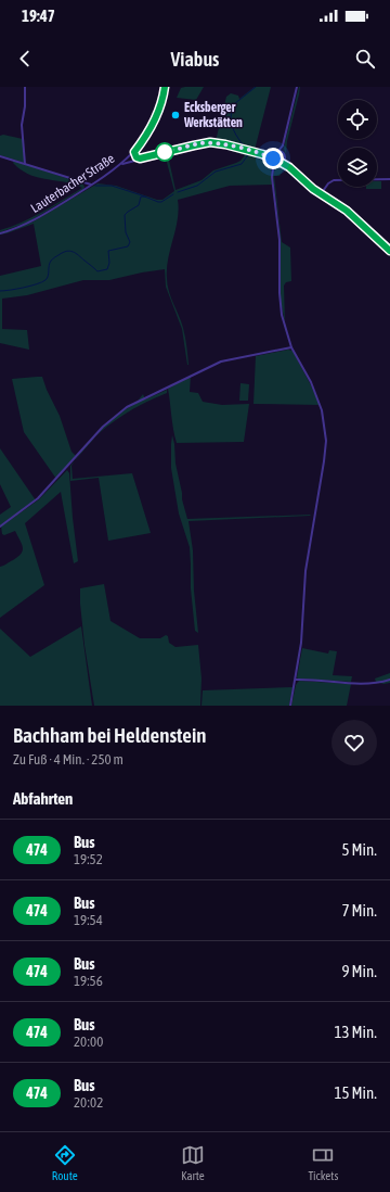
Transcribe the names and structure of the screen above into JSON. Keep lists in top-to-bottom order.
{
  "streets": {
    "street": ["Lauterbacher Straße"]
  },
  "places": ["Ecksberger Werkstätten"],
  "lines": ["bus line 474"],
  "page": {
    "status": "19:47",
    "header": "Viabus",
    "heading": [
      ["Bachham bei Heldenstein", "Zu Fuß · 4 Min. · 250 m"],
      "Abfahrten"
    ],
    "list": [
      {
        "mark": "474",
        "name": "Bus",
        "note": "19:52",
        "value": "5 Min."
      },
      {
        "mark": "474",
        "name": "Bus",
        "note": "19:54",
        "value": "7 Min."
      },
      {
        "mark": "474",
        "name": "Bus",
        "note": "19:56",
        "value": "9 Min."
      },
      {
        "mark": "474",
        "name": "Bus",
        "note": "20:00",
        "value": "13 Min."
      },
      {
        "mark": "474",
        "name": "Bus",
        "note": "20:02",
        "value": "15 Min."
      }
    ],
    "tabs": ["Route", "Karte", "Tickets"]
  }
}
